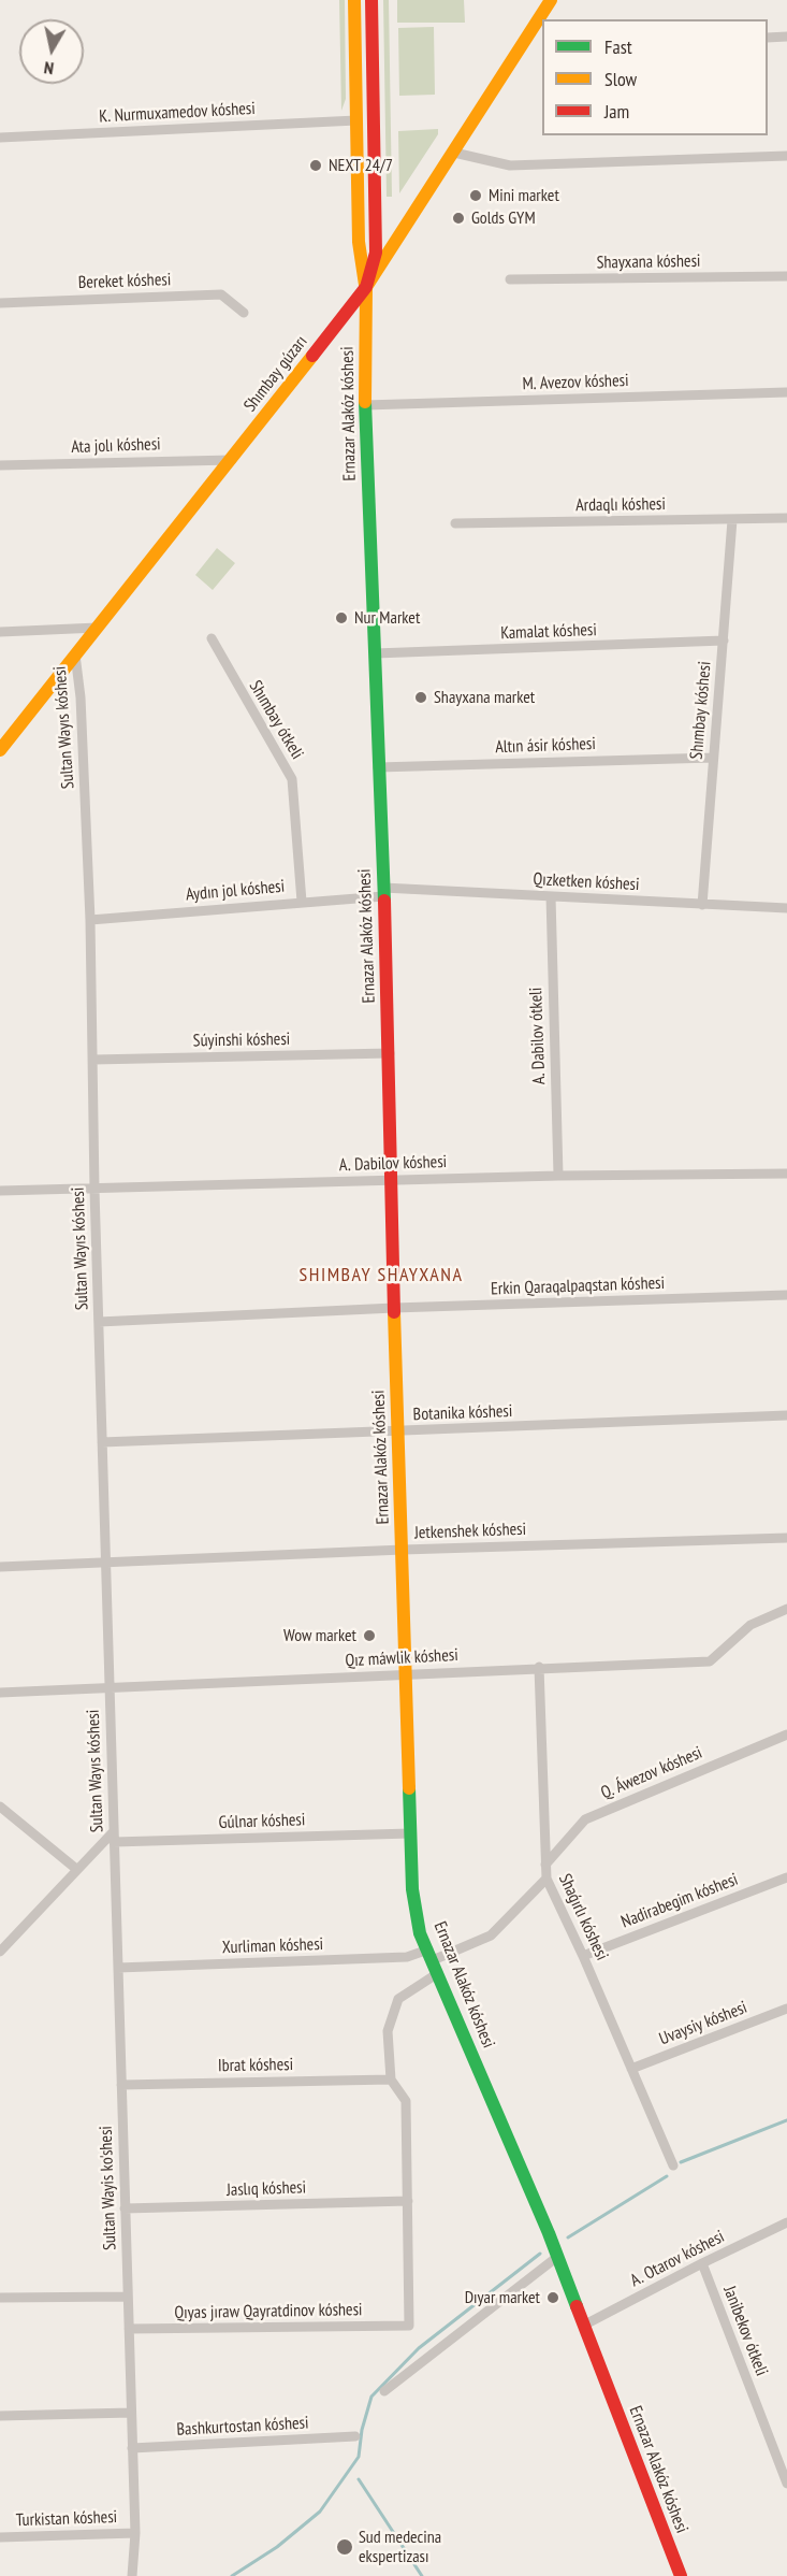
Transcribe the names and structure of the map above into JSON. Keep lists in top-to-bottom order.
{
  "streets": {
    "main road": ["Shımbay gúzarı", "Ernazar Alakóz kóshesi"],
    "street": [
      "K. Nurmuxamedov kóshesi",
      "Shayxana kóshesi",
      "Bereket kóshesi",
      "M. Avezov kóshesi",
      "Ata jolı kóshesi",
      "Ardaqlı kóshesi",
      "Kamalat kóshesi",
      "Shımbay kóshesi",
      "Shımbay ótkeli",
      "Sultan Wayıs kóshesi",
      "Altın ásir kóshesi",
      "Qızketken kóshesi",
      "Aydın jol kóshesi",
      "A. Dabilov ótkeli",
      "Súyinshi kóshesi",
      "A. Dabilov kóshesi",
      "Erkin Qaraqalpaqstan kóshesi",
      "Botanika kóshesi",
      "Jetkenshek kóshesi",
      "Qız máwlik kóshesi",
      "Q. Áwezov kóshesi",
      "Gúlnar kóshesi",
      "Nadirabegim kóshesi",
      "Shaǵırlı kóshesi",
      "Xurliman kóshesi",
      "Uvaysiy kóshesi",
      "Ibrat kóshesi",
      "Sultan Wayis ko'shesi",
      "Jaslıq kóshesi",
      "A. Otarov kóshesi",
      "Qıyas jıraw Qayratdinov kóshesi",
      "Janibekov ótkeli",
      "Bashkurtostan kóshesi",
      "Turkistan kóshesi"
    ]
  },
  "crossings": [
    ["K. Nurmuxamedov kóshesi", "Ernazar Alakóz kóshesi"],
    ["Shımbay gúzarı", "Ernazar Alakóz kóshesi"],
    ["Shımbay gúzarı", "Ata jolı kóshesi"],
    ["Shımbay gúzarı", "Sultan Wayıs kóshesi"],
    ["M. Avezov kóshesi", "Ernazar Alakóz kóshesi"],
    ["Ernazar Alakóz kóshesi", "Kamalat kóshesi"],
    ["Ernazar Alakóz kóshesi", "Altın ásir kóshesi"],
    ["Ernazar Alakóz kóshesi", "Qızketken kóshesi"],
    ["Ernazar Alakóz kóshesi", "Aydın jol kóshesi"],
    ["Ernazar Alakóz kóshesi", "Súyinshi kóshesi"],
    ["Ernazar Alakóz kóshesi", "A. Dabilov kóshesi"],
    ["Ernazar Alakóz kóshesi", "Erkin Qaraqalpaqstan kóshesi"],
    ["Ernazar Alakóz kóshesi", "Botanika kóshesi"],
    ["Ernazar Alakóz kóshesi", "Jetkenshek kóshesi"],
    ["Ernazar Alakóz kóshesi", "Qız máwlik kóshesi"],
    ["Ernazar Alakóz kóshesi", "Gúlnar kóshesi"],
    ["Ernazar Alakóz kóshesi", "Xurliman kóshesi"],
    ["Ernazar Alakóz kóshesi", "A. Otarov kóshesi"],
    ["Ardaqlı kóshesi", "Shımbay kóshesi"],
    ["Kamalat kóshesi", "Shımbay kóshesi"],
    ["Shımbay kóshesi", "Altın ásir kóshesi"],
    ["Shımbay kóshesi", "Qızketken kóshesi"],
    ["Shımbay ótkeli", "Aydın jol kóshesi"],
    ["Sultan Wayıs kóshesi", "Aydın jol kóshesi"],
    ["Sultan Wayıs kóshesi", "Súyinshi kóshesi"],
    ["Sultan Wayıs kóshesi", "A. Dabilov kóshesi"],
    ["Sultan Wayıs kóshesi", "Erkin Qaraqalpaqstan kóshesi"],
    ["Sultan Wayıs kóshesi", "Botanika kóshesi"],
    ["Sultan Wayıs kóshesi", "Jetkenshek kóshesi"],
    ["Sultan Wayıs kóshesi", "Qız máwlik kóshesi"],
    ["Sultan Wayıs kóshesi", "Gúlnar kóshesi"],
    ["Sultan Wayıs kóshesi", "Sultan Wayis ko'shesi"],
    ["Qızketken kóshesi", "Aydın jol kóshesi"],
    ["Qızketken kóshesi", "A. Dabilov ótkeli"],
    ["A. Dabilov ótkeli", "A. Dabilov kóshesi"],
    ["Qız máwlik kóshesi", "Shaǵırlı kóshesi"],
    ["Q. Áwezov kóshesi", "Shaǵırlı kóshesi"],
    ["Gúlnar kóshesi", "Sultan Wayis ko'shesi"],
    ["Nadirabegim kóshesi", "Shaǵırlı kóshesi"],
    ["Shaǵırlı kóshesi", "Xurliman kóshesi"],
    ["Shaǵırlı kóshesi", "Uvaysiy kóshesi"],
    ["Xurliman kóshesi", "Sultan Wayis ko'shesi"],
    ["Ibrat kóshesi", "Sultan Wayis ko'shesi"],
    ["Sultan Wayis ko'shesi", "Jaslıq kóshesi"],
    ["Sultan Wayis ko'shesi", "Qıyas jıraw Qayratdinov kóshesi"],
    ["Sultan Wayis ko'shesi", "Bashkurtostan kóshesi"],
    ["Sultan Wayis ko'shesi", "Turkistan kóshesi"],
    ["Jaslıq kóshesi", "Qıyas jıraw Qayratdinov kóshesi"],
    ["A. Otarov kóshesi", "Janibekov ótkeli"]
  ],
  "districts": ["SHIMBAY SHAYXANA"],
  "places": [
    "NEXT 24/7",
    "Mini market",
    "Golds GYM",
    "Nur Market",
    "Shayxana market",
    "Wow market",
    "Dıyar market",
    "Sud medecina ekspertizası"
  ],
  "legend": ["Fast", "Slow", "Jam"],
  "north": "bottom"
}
